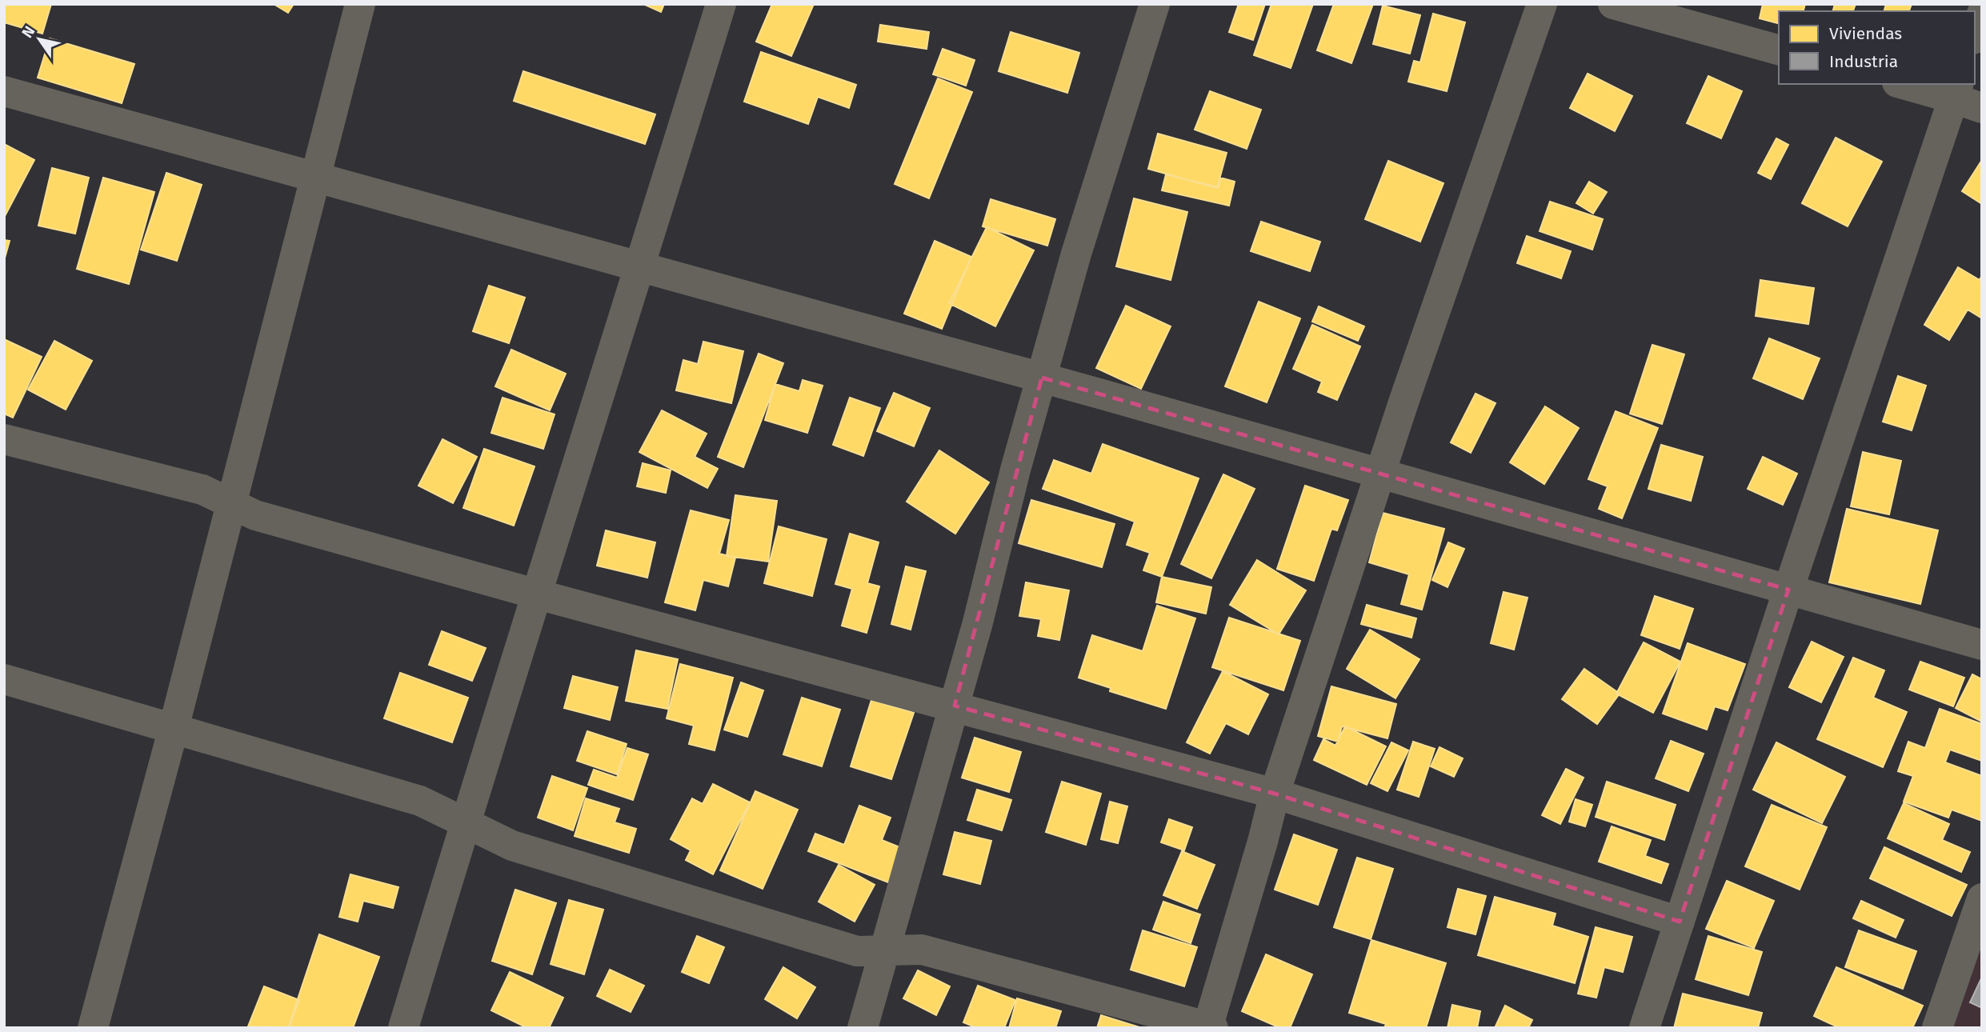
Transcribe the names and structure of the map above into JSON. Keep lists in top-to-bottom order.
{
  "legend": ["Viviendas", "Industria"],
  "north": "top left"
}
